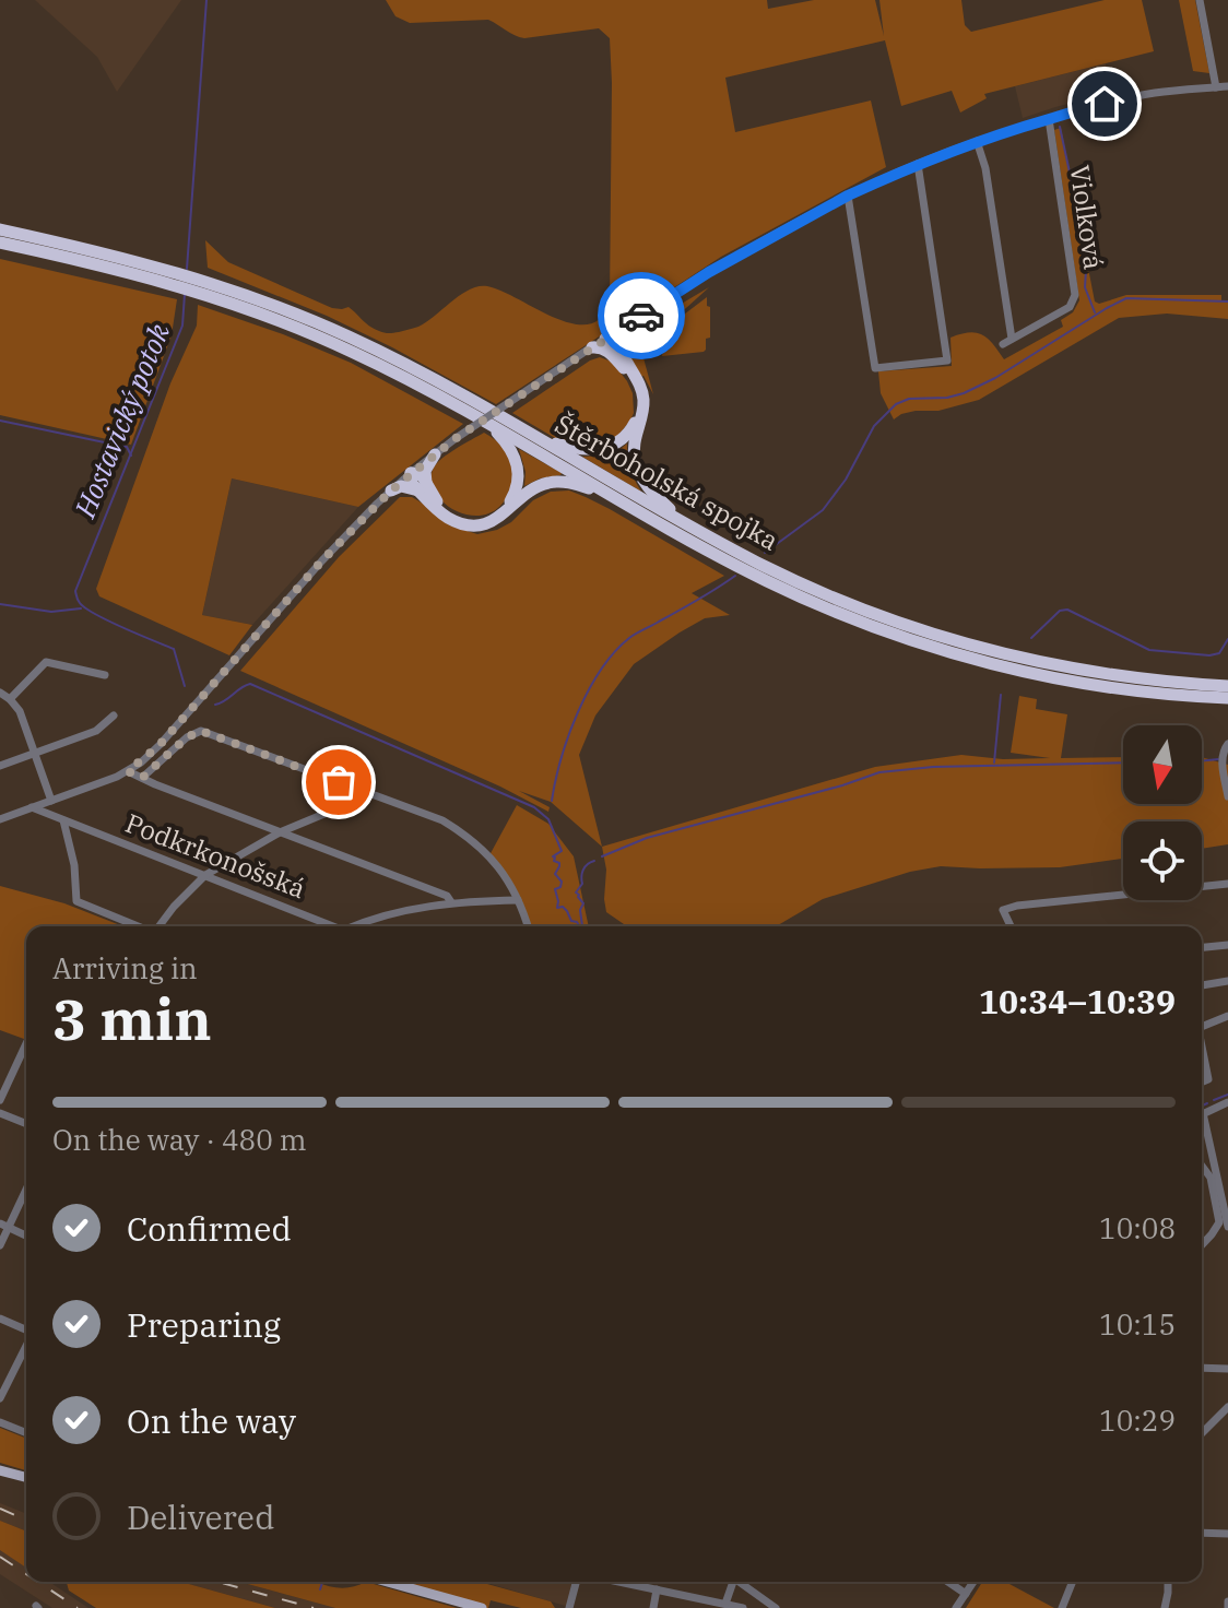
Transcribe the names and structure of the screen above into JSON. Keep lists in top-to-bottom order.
{
  "streets": {
    "highway": ["Štěrboholská spojka"],
    "street": ["Violková", "Podkrkonošská"]
  },
  "water": ["Hostavický potok"],
  "north": "bottom",
  "page": {
    "heading": ["3 min", "Arriving in", "10:34–10:39"],
    "bar": "On the way · 480 m",
    "list": [
      ["Confirmed", "10:08"],
      ["Preparing", "10:15"],
      ["On the way", "10:29"],
      "Delivered"
    ]
  }
}
